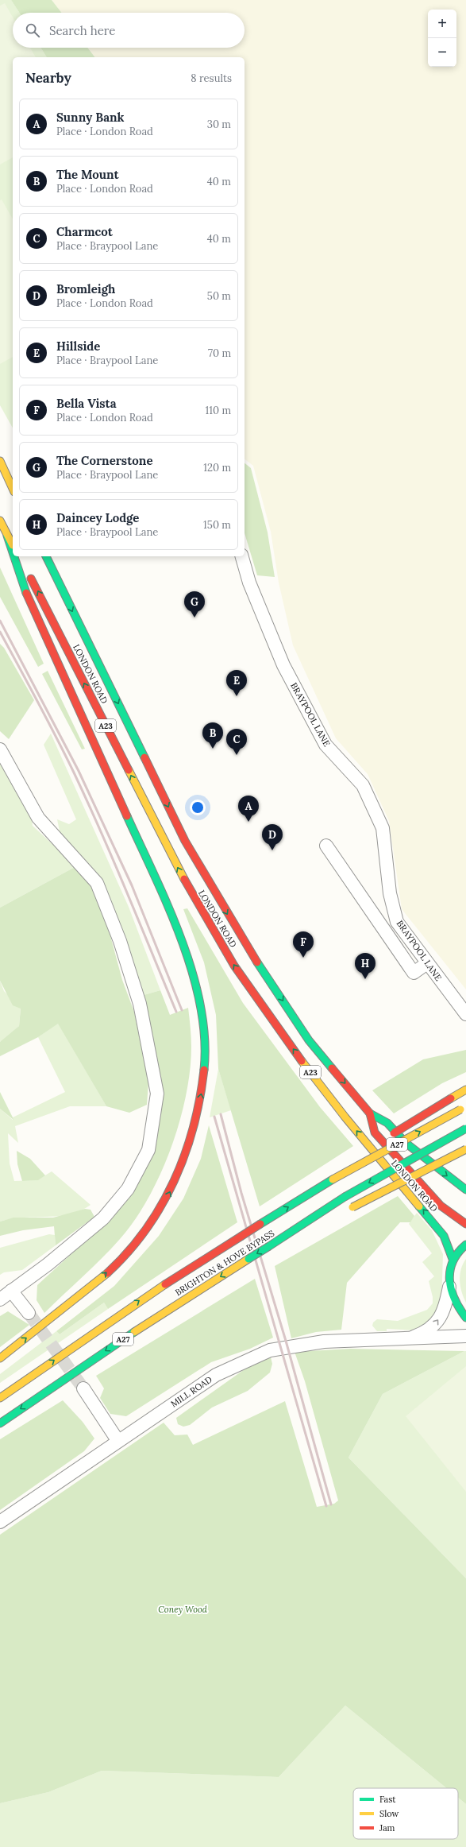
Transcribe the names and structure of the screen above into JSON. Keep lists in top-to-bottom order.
{
  "streets": {
    "highway": [
      "LONDON ROAD",
      "A23",
      "A27",
      "BRIGHTON & HOVE BYPASS"
    ],
    "street": ["BRAYPOOL LANE", "MILL ROAD"]
  },
  "crossings": [
    ["A27", "BRIGHTON & HOVE BYPASS"]
  ],
  "parks": ["Coney Wood"],
  "legend": ["Fast", "Slow", "Jam"],
  "page": {
    "map_buttons": ["+", "−"],
    "search": "Search here",
    "heading": ["Nearby", "8 results"],
    "list": [
      {
        "mark": "A",
        "name": "Sunny Bank",
        "note": "Place · London Road",
        "value": "30 m"
      },
      {
        "mark": "B",
        "name": "The Mount",
        "note": "Place · London Road",
        "value": "40 m"
      },
      {
        "mark": "C",
        "name": "Charmcot",
        "note": "Place · Braypool Lane",
        "value": "40 m"
      },
      {
        "mark": "D",
        "name": "Bromleigh",
        "note": "Place · London Road",
        "value": "50 m"
      },
      {
        "mark": "E",
        "name": "Hillside",
        "note": "Place · Braypool Lane",
        "value": "70 m"
      },
      {
        "mark": "F",
        "name": "Bella Vista",
        "note": "Place · London Road",
        "value": "110 m"
      },
      {
        "mark": "G",
        "name": "The Cornerstone",
        "note": "Place · Braypool Lane",
        "value": "120 m"
      },
      {
        "mark": "H",
        "name": "Daincey Lodge",
        "note": "Place · Braypool Lane",
        "value": "150 m"
      }
    ],
    "pins": [
      "G",
      "E",
      "B",
      "C",
      "A",
      "D",
      "F",
      "H"
    ]
  }
}
